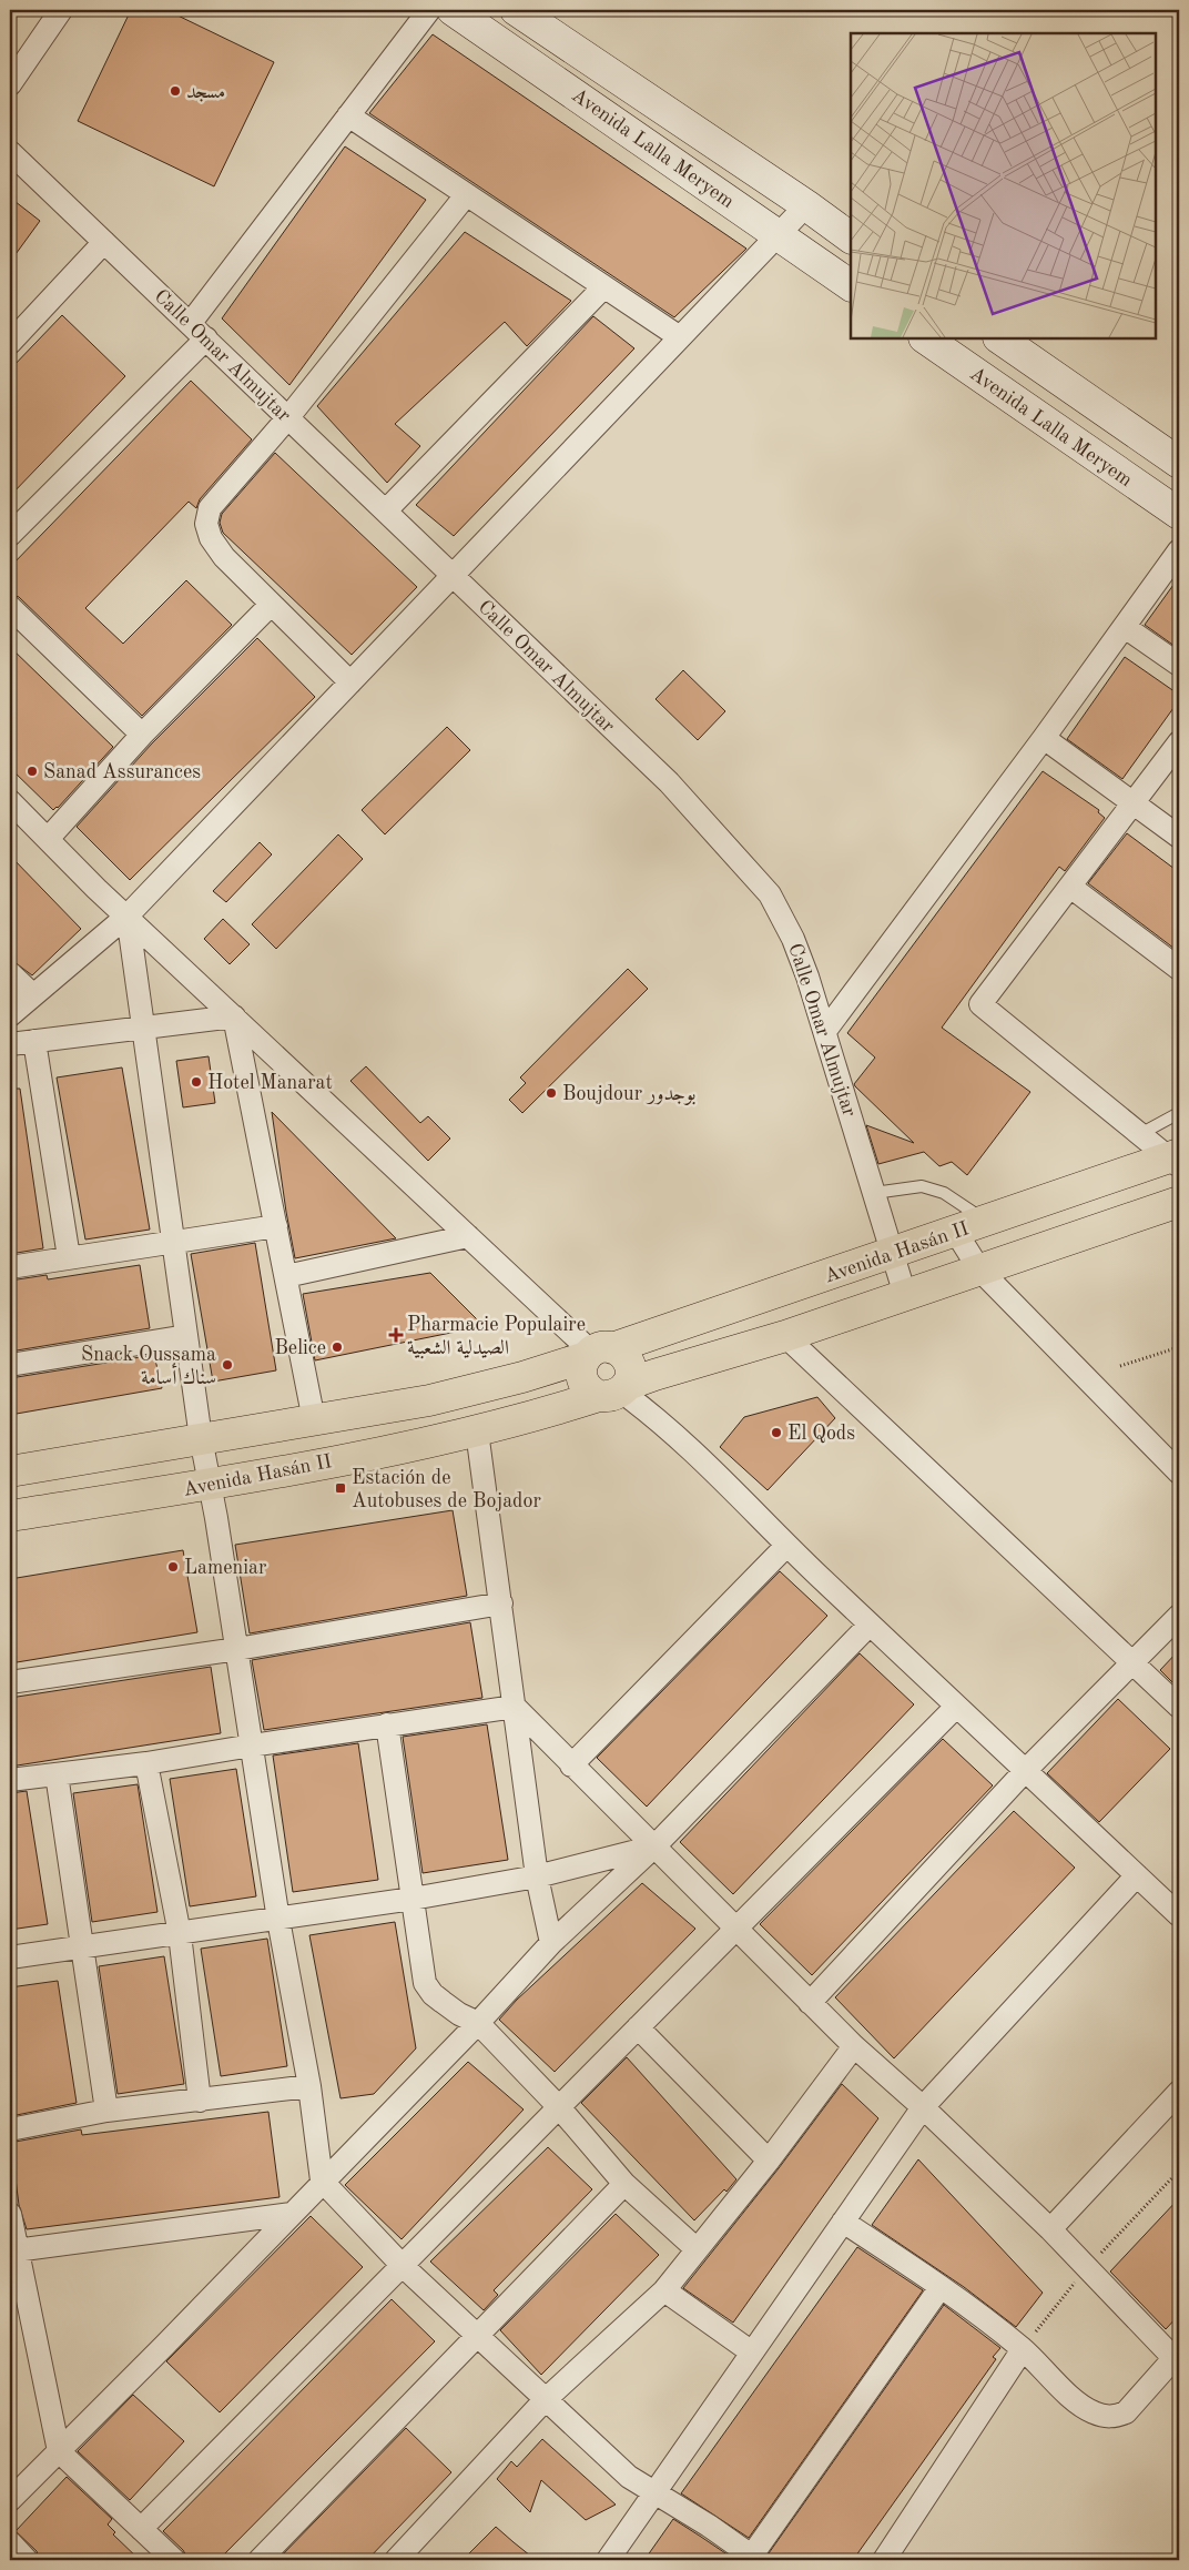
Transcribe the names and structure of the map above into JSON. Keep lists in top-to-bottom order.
{
  "streets": {
    "main road": ["Avenida Hasán II"],
    "street": ["Avenida Lalla Meryem", "Calle Omar Almujtar"]
  },
  "crossings": [
    ["Calle Omar Almujtar", "Avenida Hasán II"]
  ],
  "places": {
    "other": [
      "مسجد",
      "Sanad Assurances",
      "Hotel Manarat",
      "Boujdour بوجدور",
      "Belice",
      "Snack Oussama سناك أسامة",
      "El Qods",
      "Lameniar"
    ],
    "health": ["Pharmacie Populaire الصيدلية الشعبية"],
    "transit": ["Estación de Autobuses de Bojador"]
  }
}
